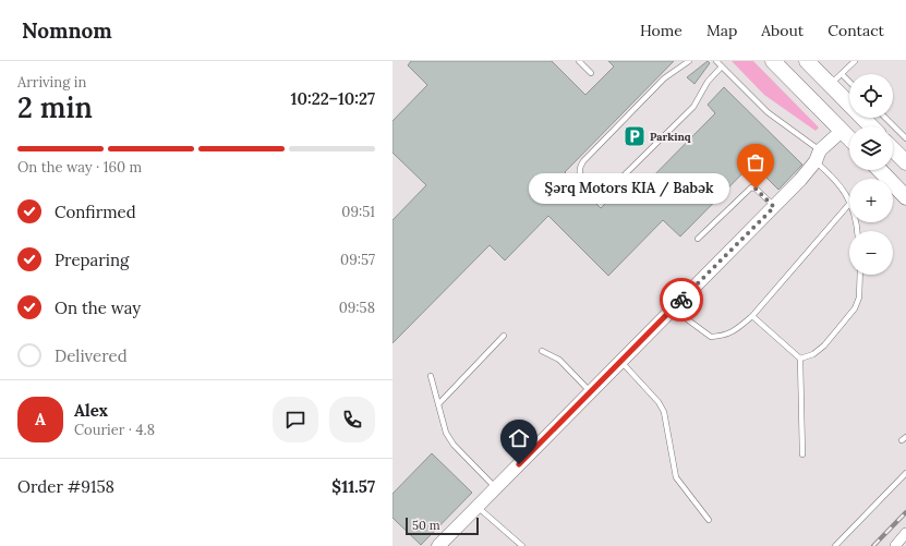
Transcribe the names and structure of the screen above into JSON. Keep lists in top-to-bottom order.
{
  "places": {
    "parking": ["Parkinq"],
    "other": ["Şərq Motors KIA / Babək"]
  },
  "scale_bar": "50 m",
  "page": {
    "header": "Nomnom",
    "nav": [
      "Home",
      "Map",
      "About",
      "Contact"
    ],
    "heading": ["2 min", "Arriving in", "10:22–10:27"],
    "panel": [
      "Alex",
      "Courier · 4.8",
      "Order #9158",
      "$11.57"
    ],
    "map_buttons": ["+", "−"],
    "bar": "On the way · 160 m",
    "bubble": "Şərq Motors KIA / Babək",
    "list": [
      ["Confirmed", "09:51"],
      ["Preparing", "09:57"],
      ["On the way", "09:58"],
      "Delivered"
    ],
    "round": "A",
    "scale": "50 m"
  }
}
